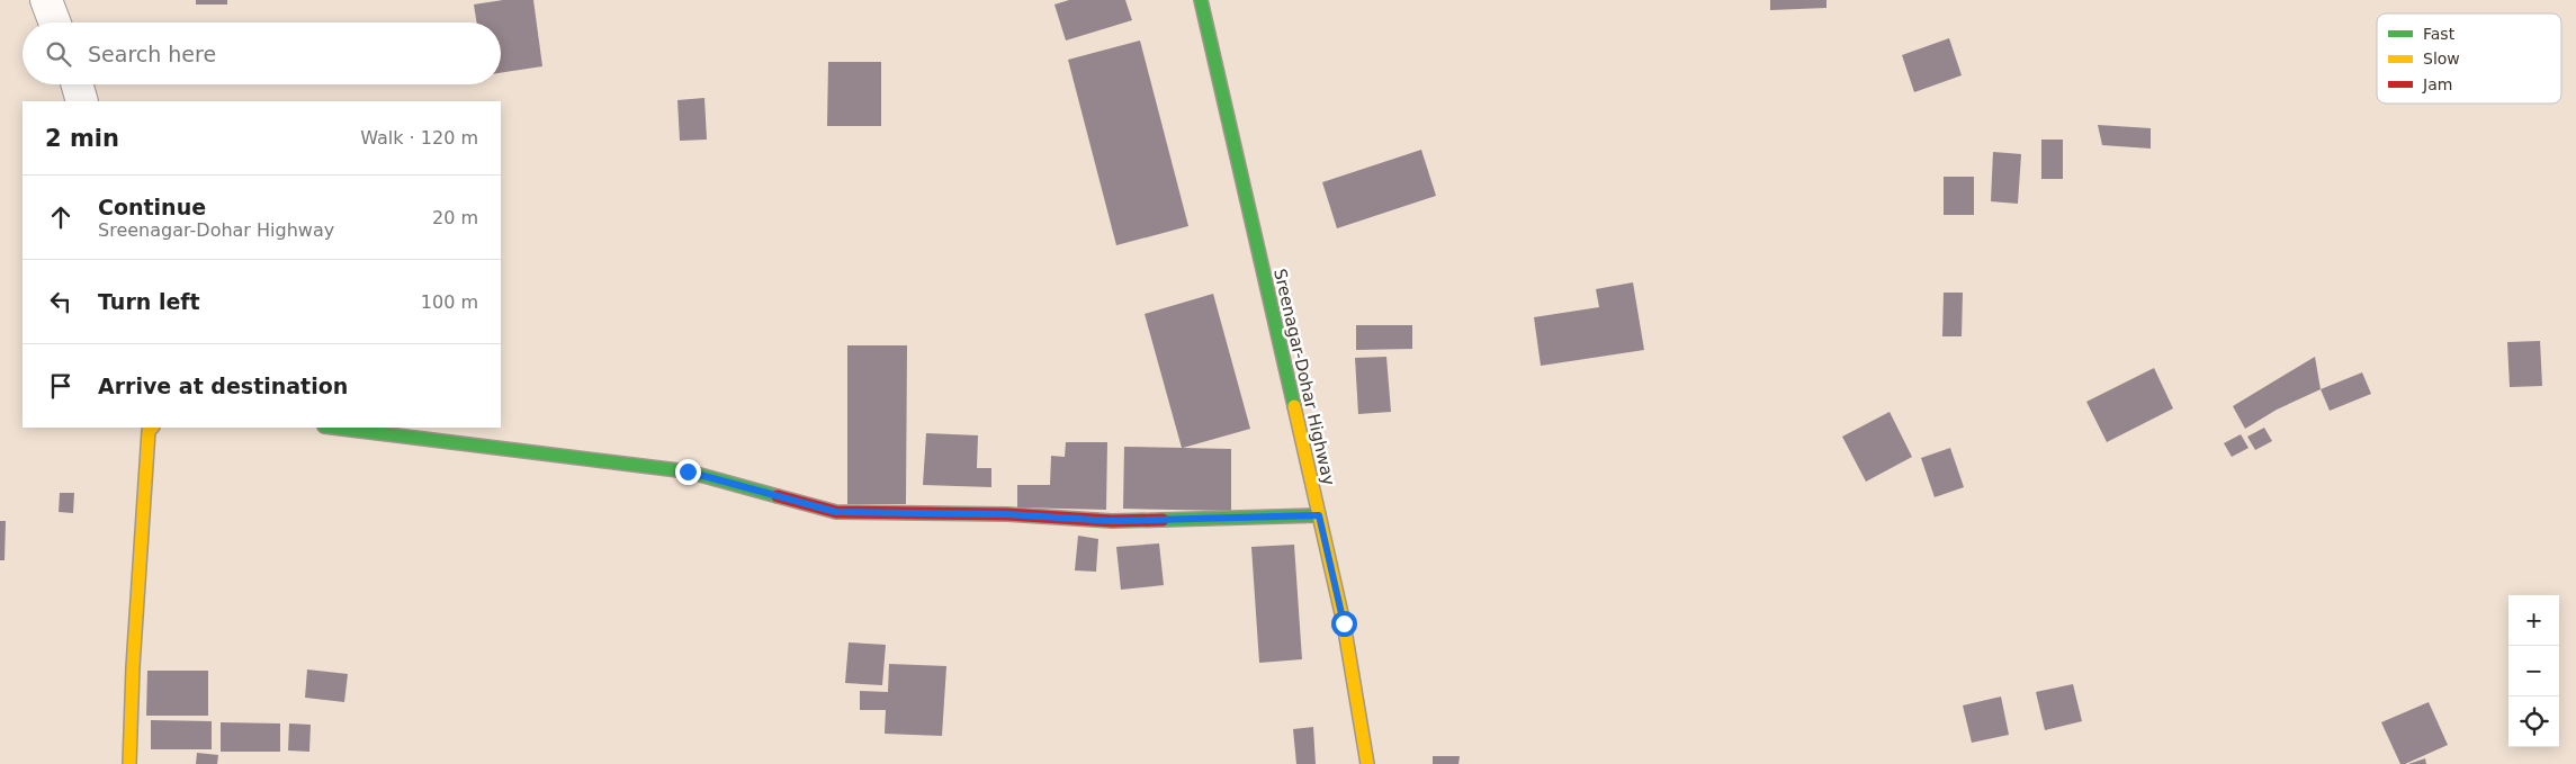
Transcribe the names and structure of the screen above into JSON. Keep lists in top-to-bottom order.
{
  "streets": {
    "street": ["Sreenagar-Dohar Highway"]
  },
  "legend": ["Fast", "Slow", "Jam"],
  "page": {
    "search": "Search here",
    "heading": ["2 min", "Walk · 120 m"],
    "list": [
      ["Continue", "Sreenagar-Dohar Highway", "20 m"],
      ["Turn left", "100 m"],
      "Arrive at destination"
    ],
    "map_buttons": ["+", "−"]
  }
}
